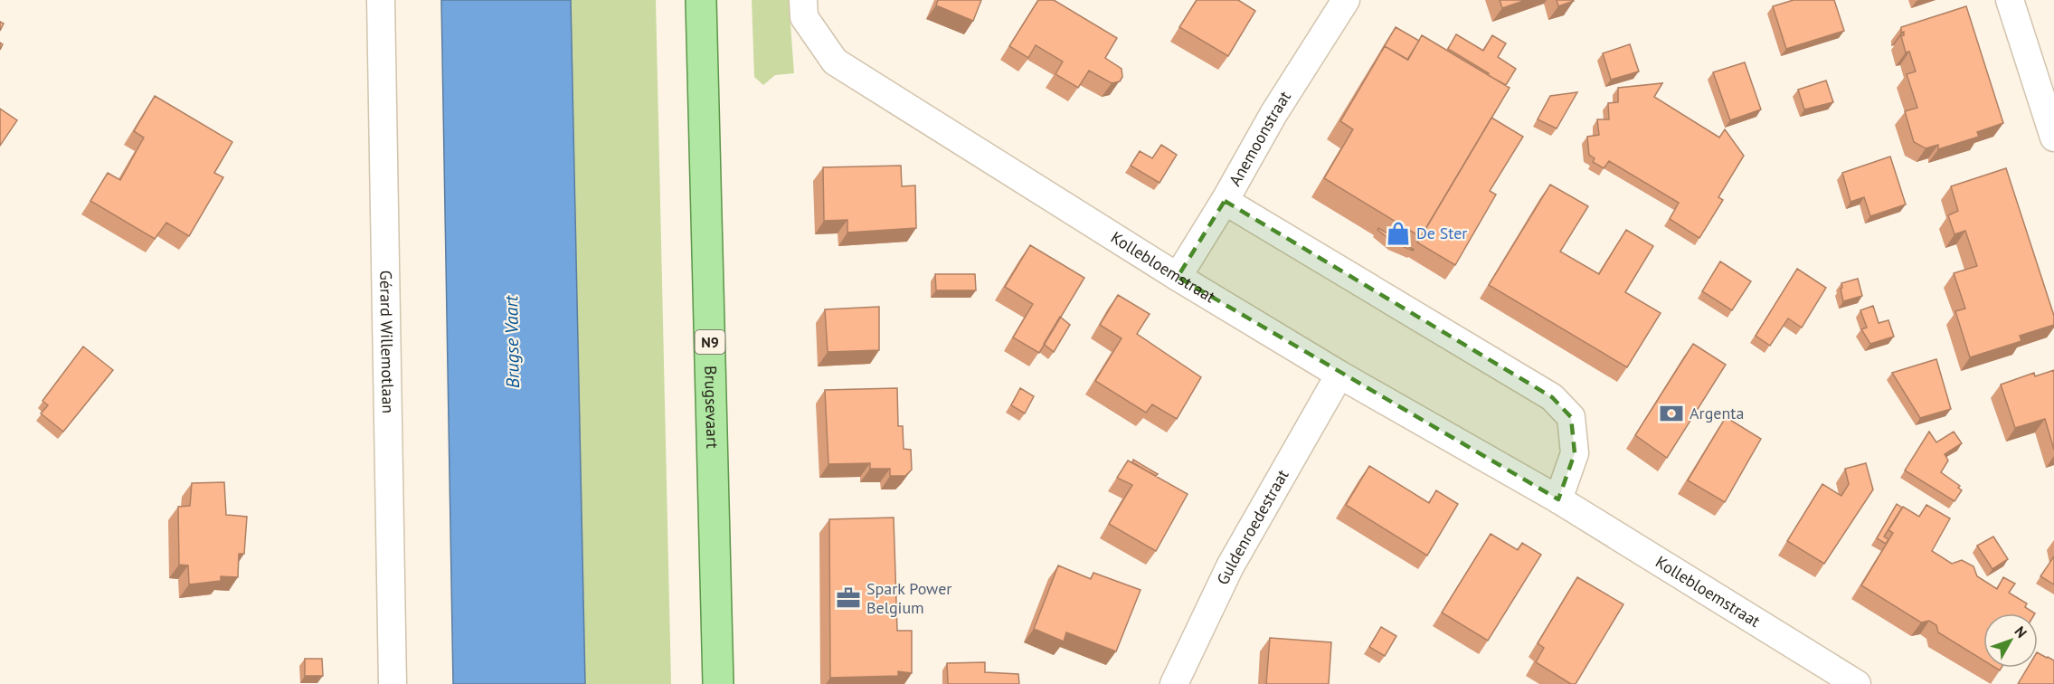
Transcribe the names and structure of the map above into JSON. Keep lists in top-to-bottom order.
{
  "streets": {
    "main road": ["N9", "Brugsevaart"],
    "street": [
      "Anemoonstraat",
      "Kollebloemstraat",
      "Gérard Willemotlaan",
      "Guldenroedestraat"
    ]
  },
  "crossings": [
    ["Anemoonstraat", "Kollebloemstraat"],
    ["Kollebloemstraat", "Guldenroedestraat"]
  ],
  "water": ["Brugse Vaart"],
  "places": {
    "shop": ["De Ster"],
    "bank": ["Argenta"],
    "office": ["Spark Power Belgium"]
  },
  "north": "top right"
}
